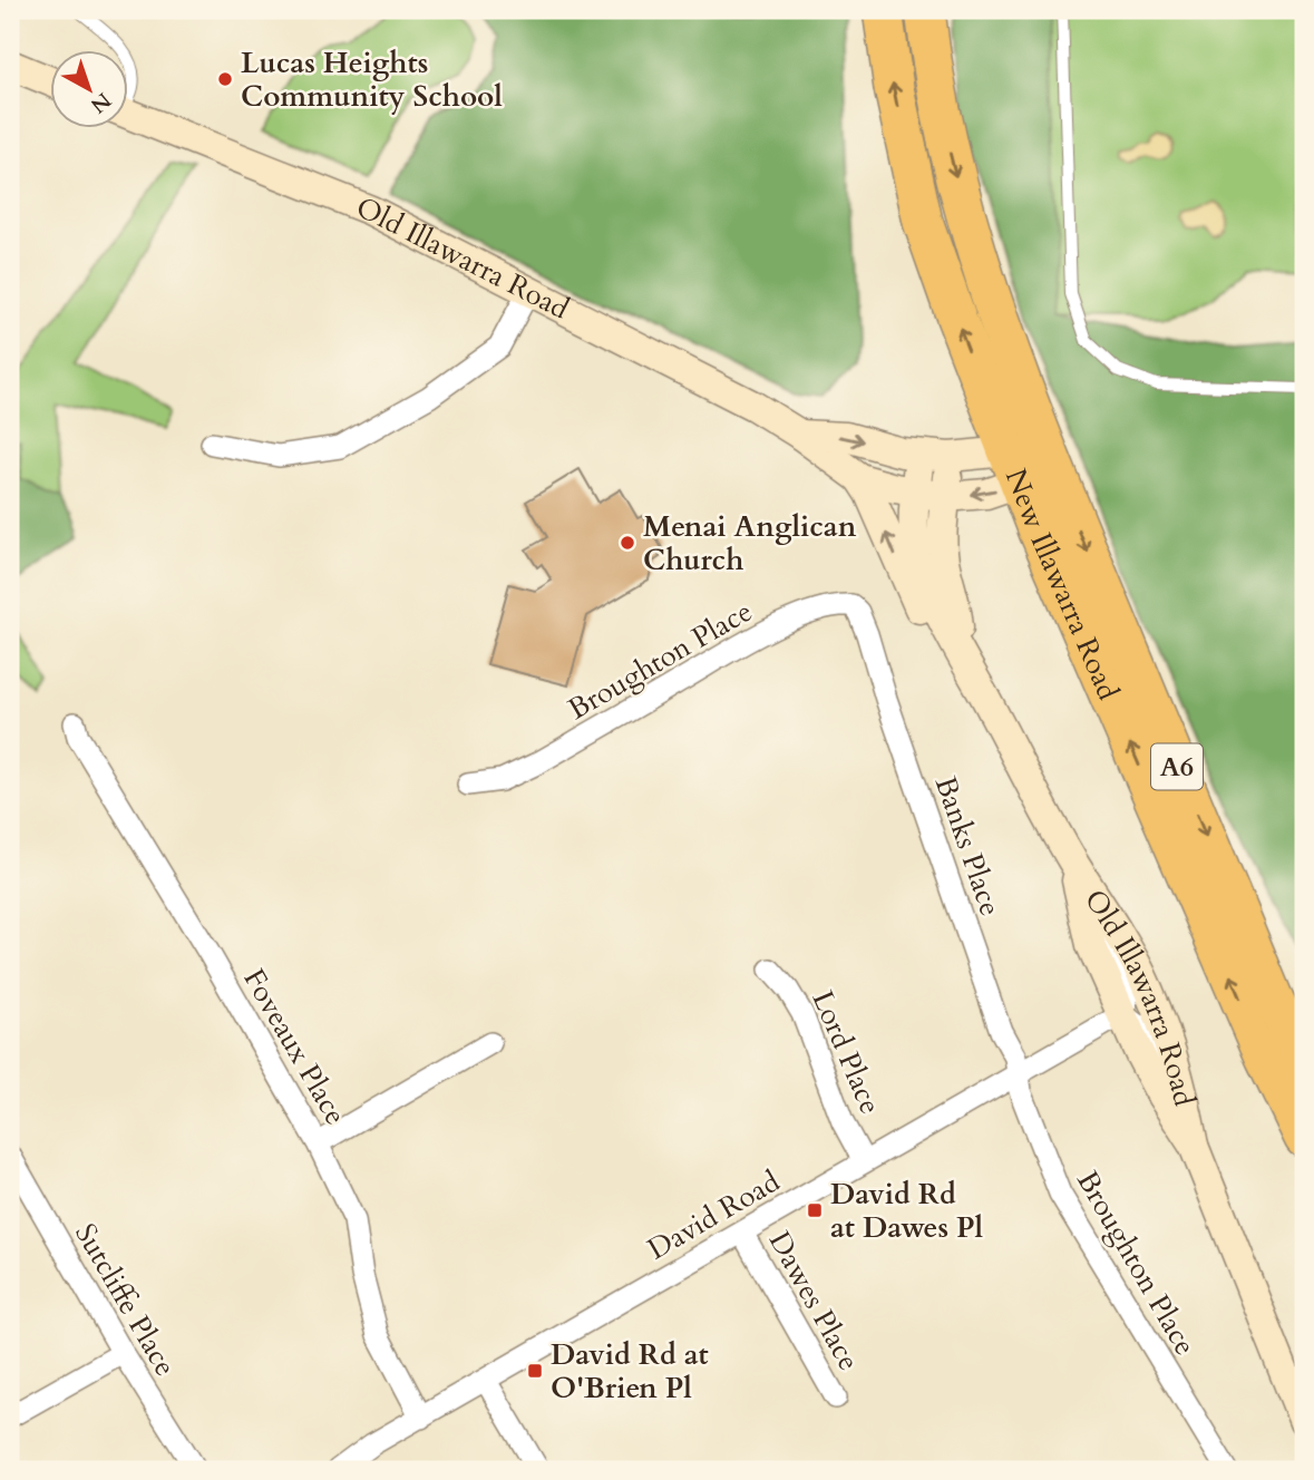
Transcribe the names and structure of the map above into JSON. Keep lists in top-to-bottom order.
{
  "streets": {
    "highway": ["New Illawarra Road", "A6"],
    "street": [
      "Old Illawarra Road",
      "Broughton Place",
      "Banks Place",
      "Foveaux Place",
      "Lord Place",
      "David Road",
      "Sutcliffe Place",
      "Dawes Place"
    ]
  },
  "crossings": [
    ["Old Illawarra Road", "New Illawarra Road"],
    ["Old Illawarra Road", "David Road"],
    ["Broughton Place", "Banks Place"],
    ["Broughton Place", "David Road"],
    ["Banks Place", "David Road"],
    ["Foveaux Place", "David Road"],
    ["Lord Place", "David Road"],
    ["David Road", "Dawes Place"]
  ],
  "places": {
    "other": ["Lucas Heights Community School", "Menai Anglican Church"],
    "transit": ["David Rd at Dawes Pl", "David Rd at O'Brien Pl"]
  },
  "north": "bottom right"
}
